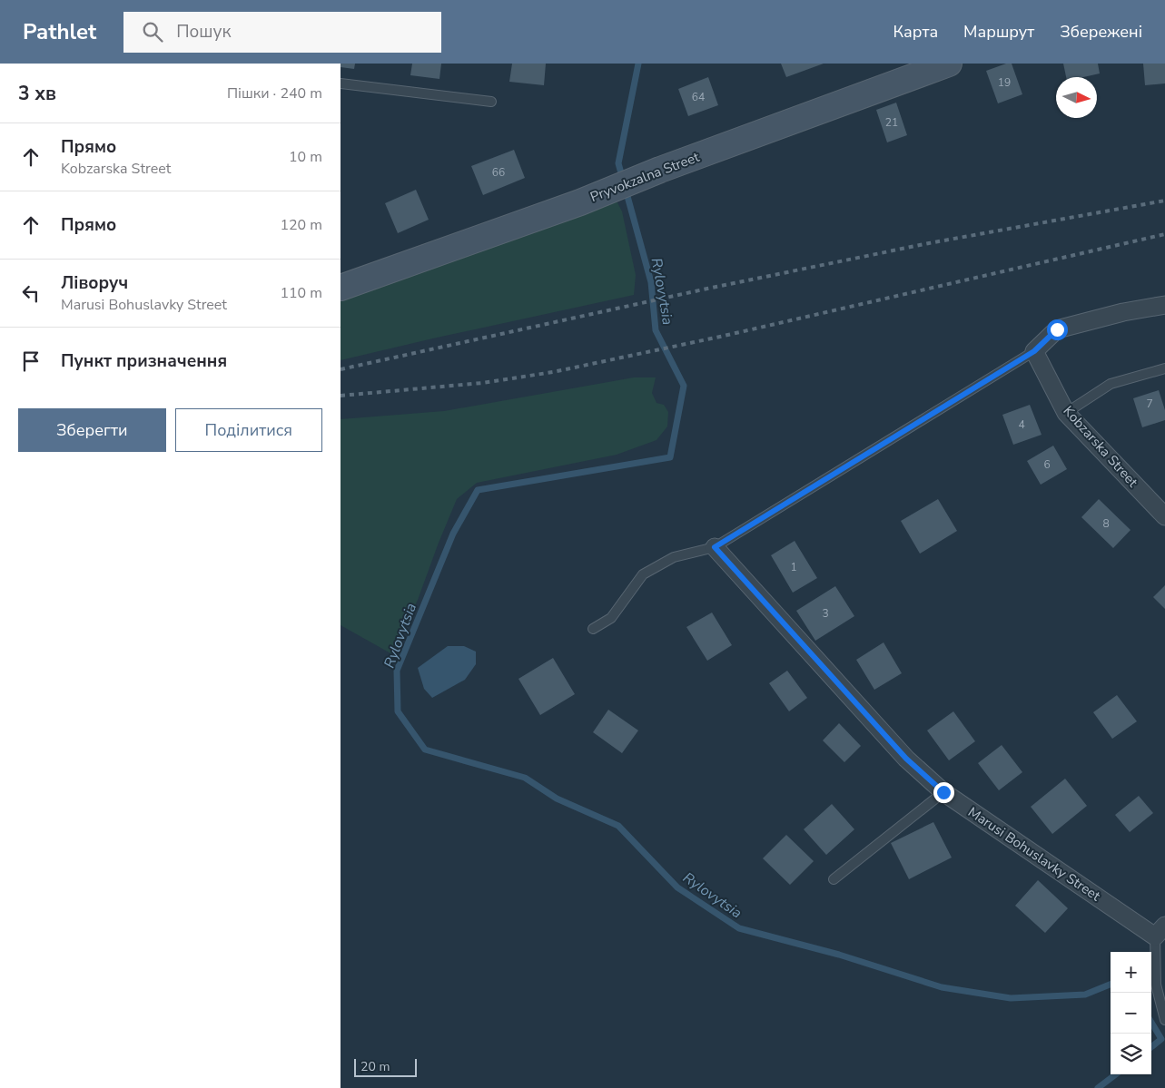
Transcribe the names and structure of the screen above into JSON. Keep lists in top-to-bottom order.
{
  "streets": {
    "street": ["Pryvokzalna Street", "Kobzarska Street", "Marusi Bohuslavky Street"]
  },
  "water": ["Rylovytsia"],
  "house_numbers": [
    "19",
    "64",
    "21",
    "66",
    "7",
    "4",
    "6",
    "8",
    "1",
    "3"
  ],
  "scale_bar": "20 m",
  "north": "right",
  "page": {
    "header": "Pathlet",
    "search": "Пошук",
    "nav": ["Карта", "Маршрут", "Збережені"],
    "heading": ["3 хв", "Пішки · 240 m"],
    "list": [
      ["Прямо", "Kobzarska Street", "10 m"],
      ["Прямо", "120 m"],
      ["Ліворуч", "Marusi Bohuslavky Street", "110 m"],
      "Пункт призначення"
    ],
    "buttons": ["Зберегти", "Поділитися"],
    "map_buttons": ["+", "−"],
    "scale": "20 m"
  }
}
